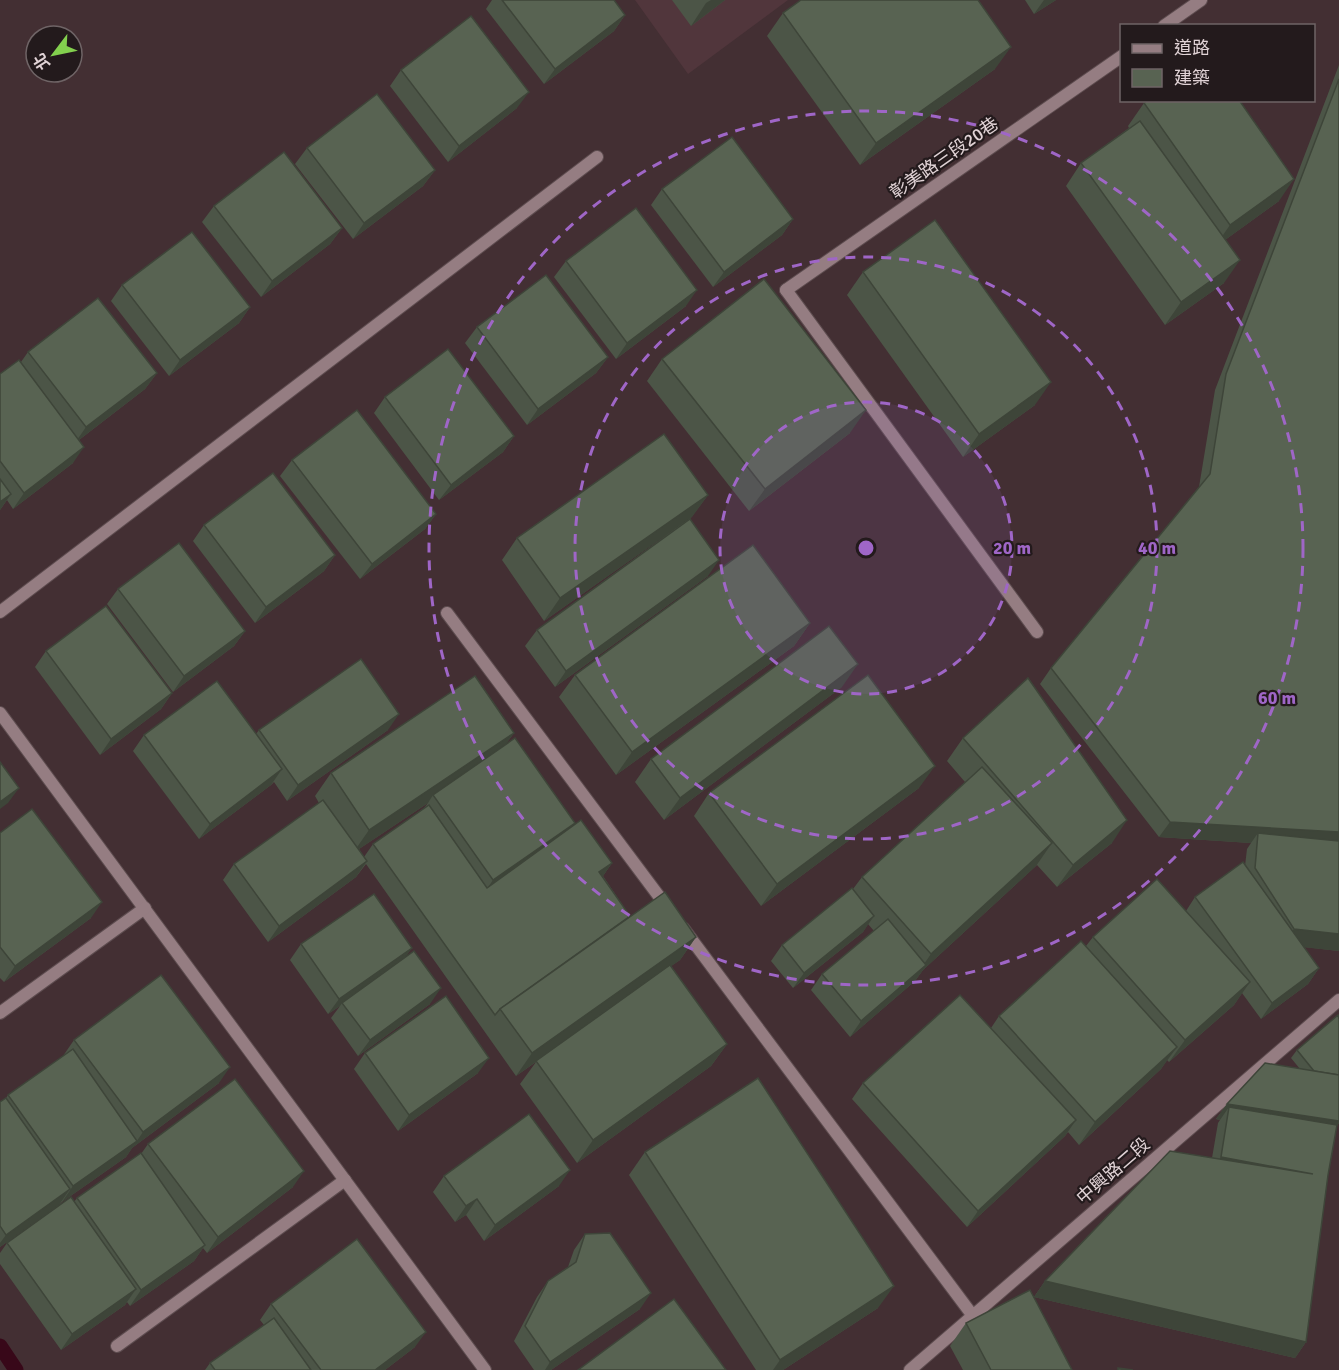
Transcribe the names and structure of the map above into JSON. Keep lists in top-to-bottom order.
{
  "streets": {
    "street": ["彰美路三段20巷", "中興路二段"]
  },
  "legend": ["道路", "建築"],
  "north": "bottom left",
  "rings": ["20 m", "40 m", "60 m"]
}
